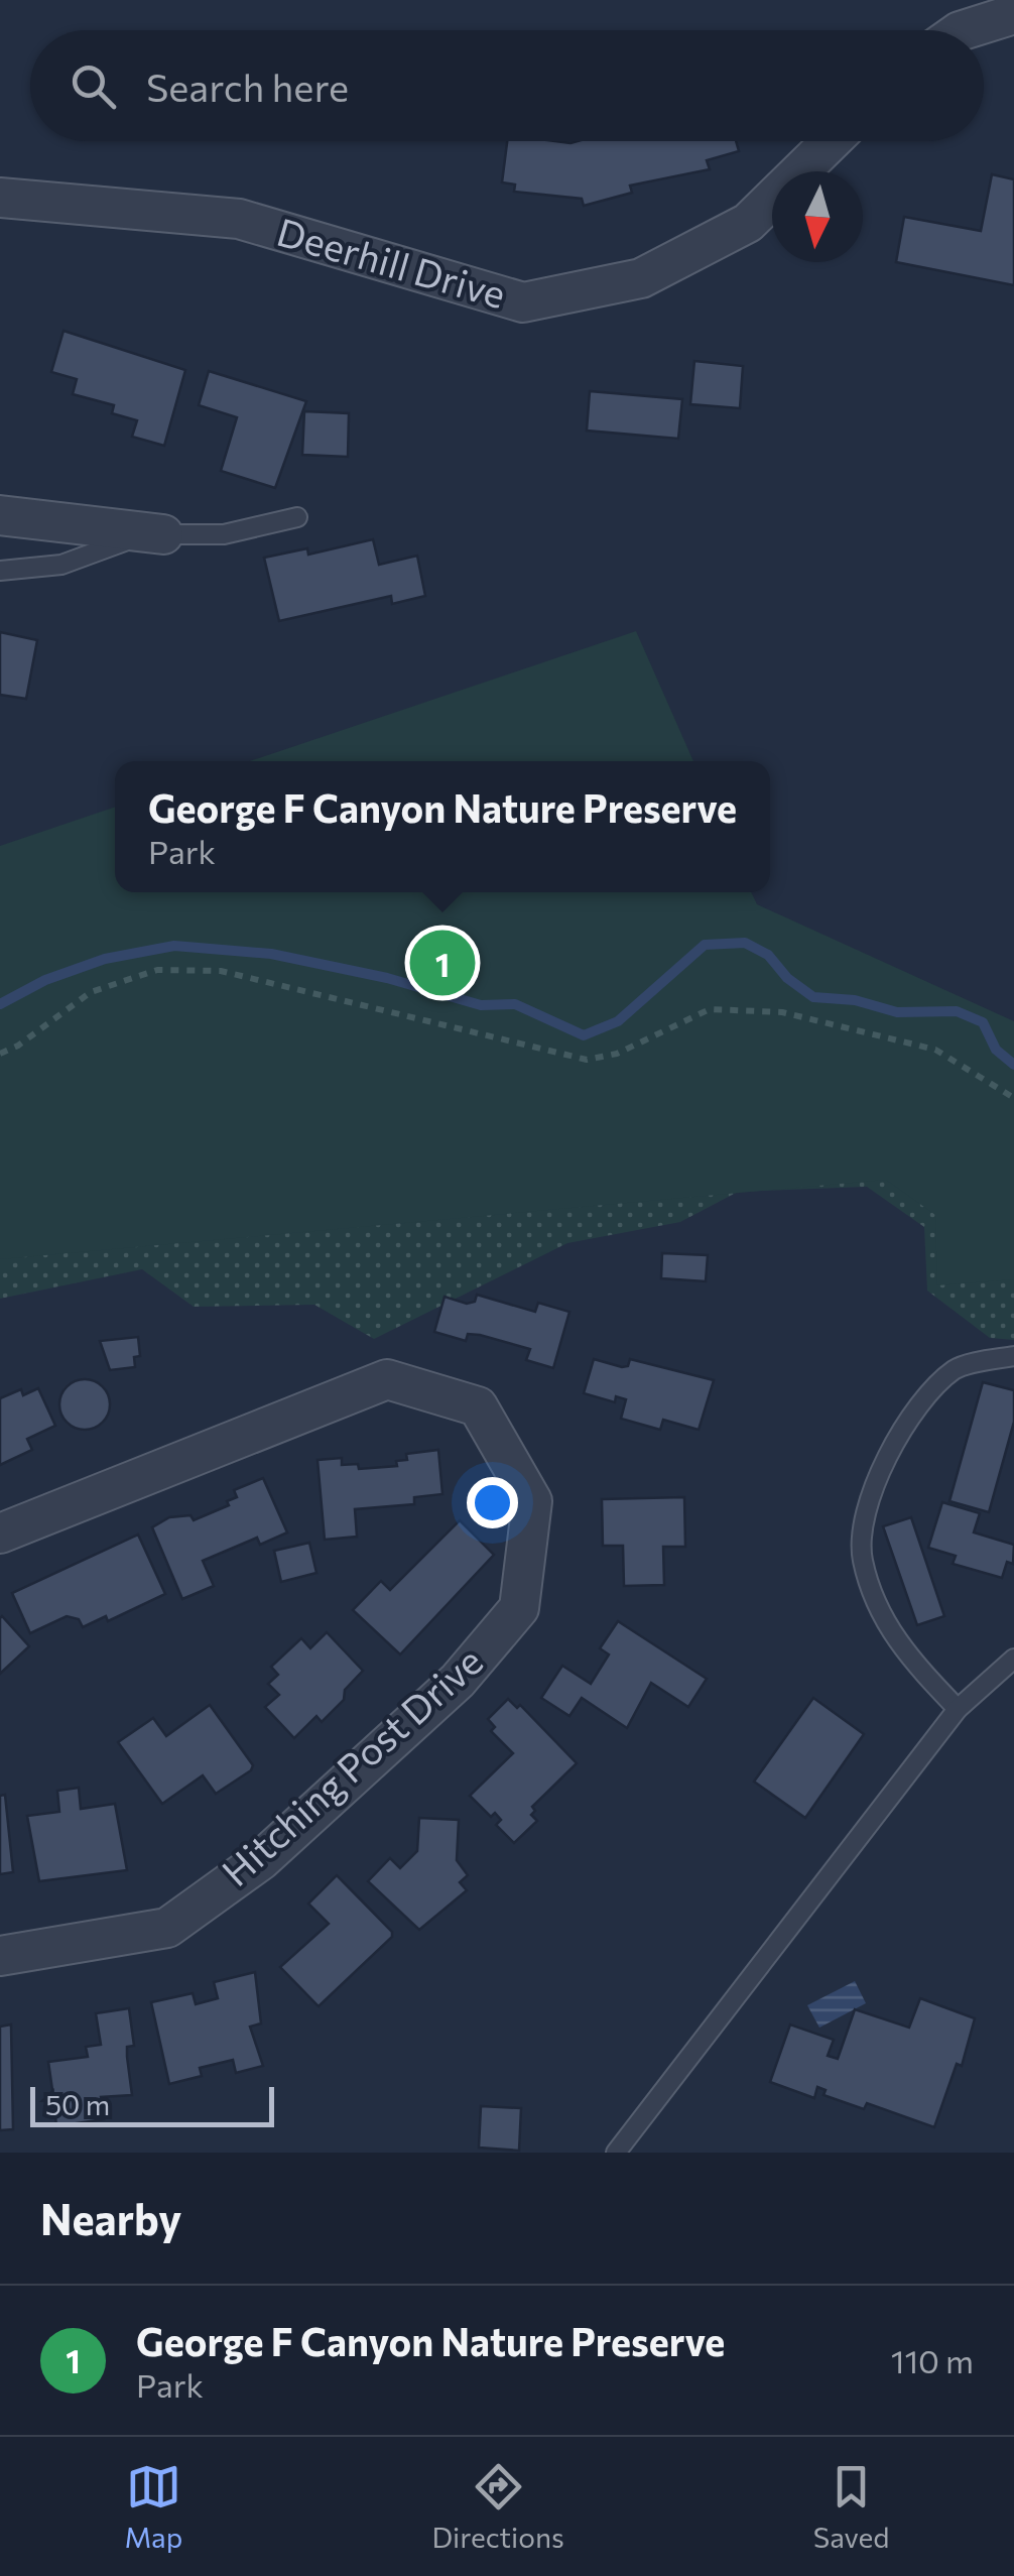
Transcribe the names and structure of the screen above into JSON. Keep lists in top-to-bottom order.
{
  "streets": {
    "street": ["Deerhill Drive", "Hitching Post Drive"]
  },
  "scale_bar": "50 m",
  "north": "bottom",
  "page": {
    "search": "Search here",
    "popup": ["George F Canyon Nature Preserve", "Park"],
    "pins": "1",
    "scale": "50 m",
    "heading": "Nearby",
    "list": [
      {
        "mark": "1",
        "name": "George F Canyon Nature Preserve",
        "note": "Park",
        "value": "110 m"
      }
    ],
    "nav": ["Map", "Directions", "Saved"]
  }
}
